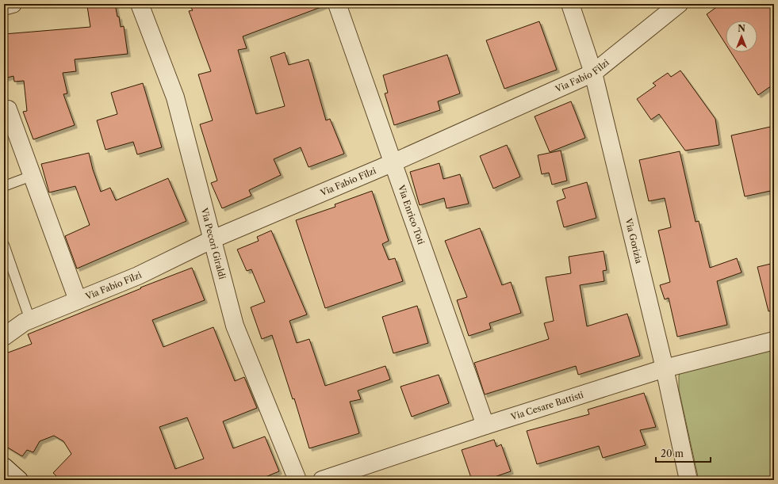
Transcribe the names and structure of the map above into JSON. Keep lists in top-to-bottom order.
{
  "streets": {
    "street": [
      "Via Fabio Filzi",
      "Via Enrico Toti",
      "Via Gorizia",
      "Via Pecori Giraldi",
      "Via Cesare Battisti"
    ]
  },
  "crossings": [
    ["Via Fabio Filzi", "Via Enrico Toti"],
    ["Via Fabio Filzi", "Via Gorizia"],
    ["Via Fabio Filzi", "Via Pecori Giraldi"],
    ["Via Enrico Toti", "Via Cesare Battisti"],
    ["Via Gorizia", "Via Cesare Battisti"]
  ],
  "scale_bar": "20 m",
  "north": "top"
}
